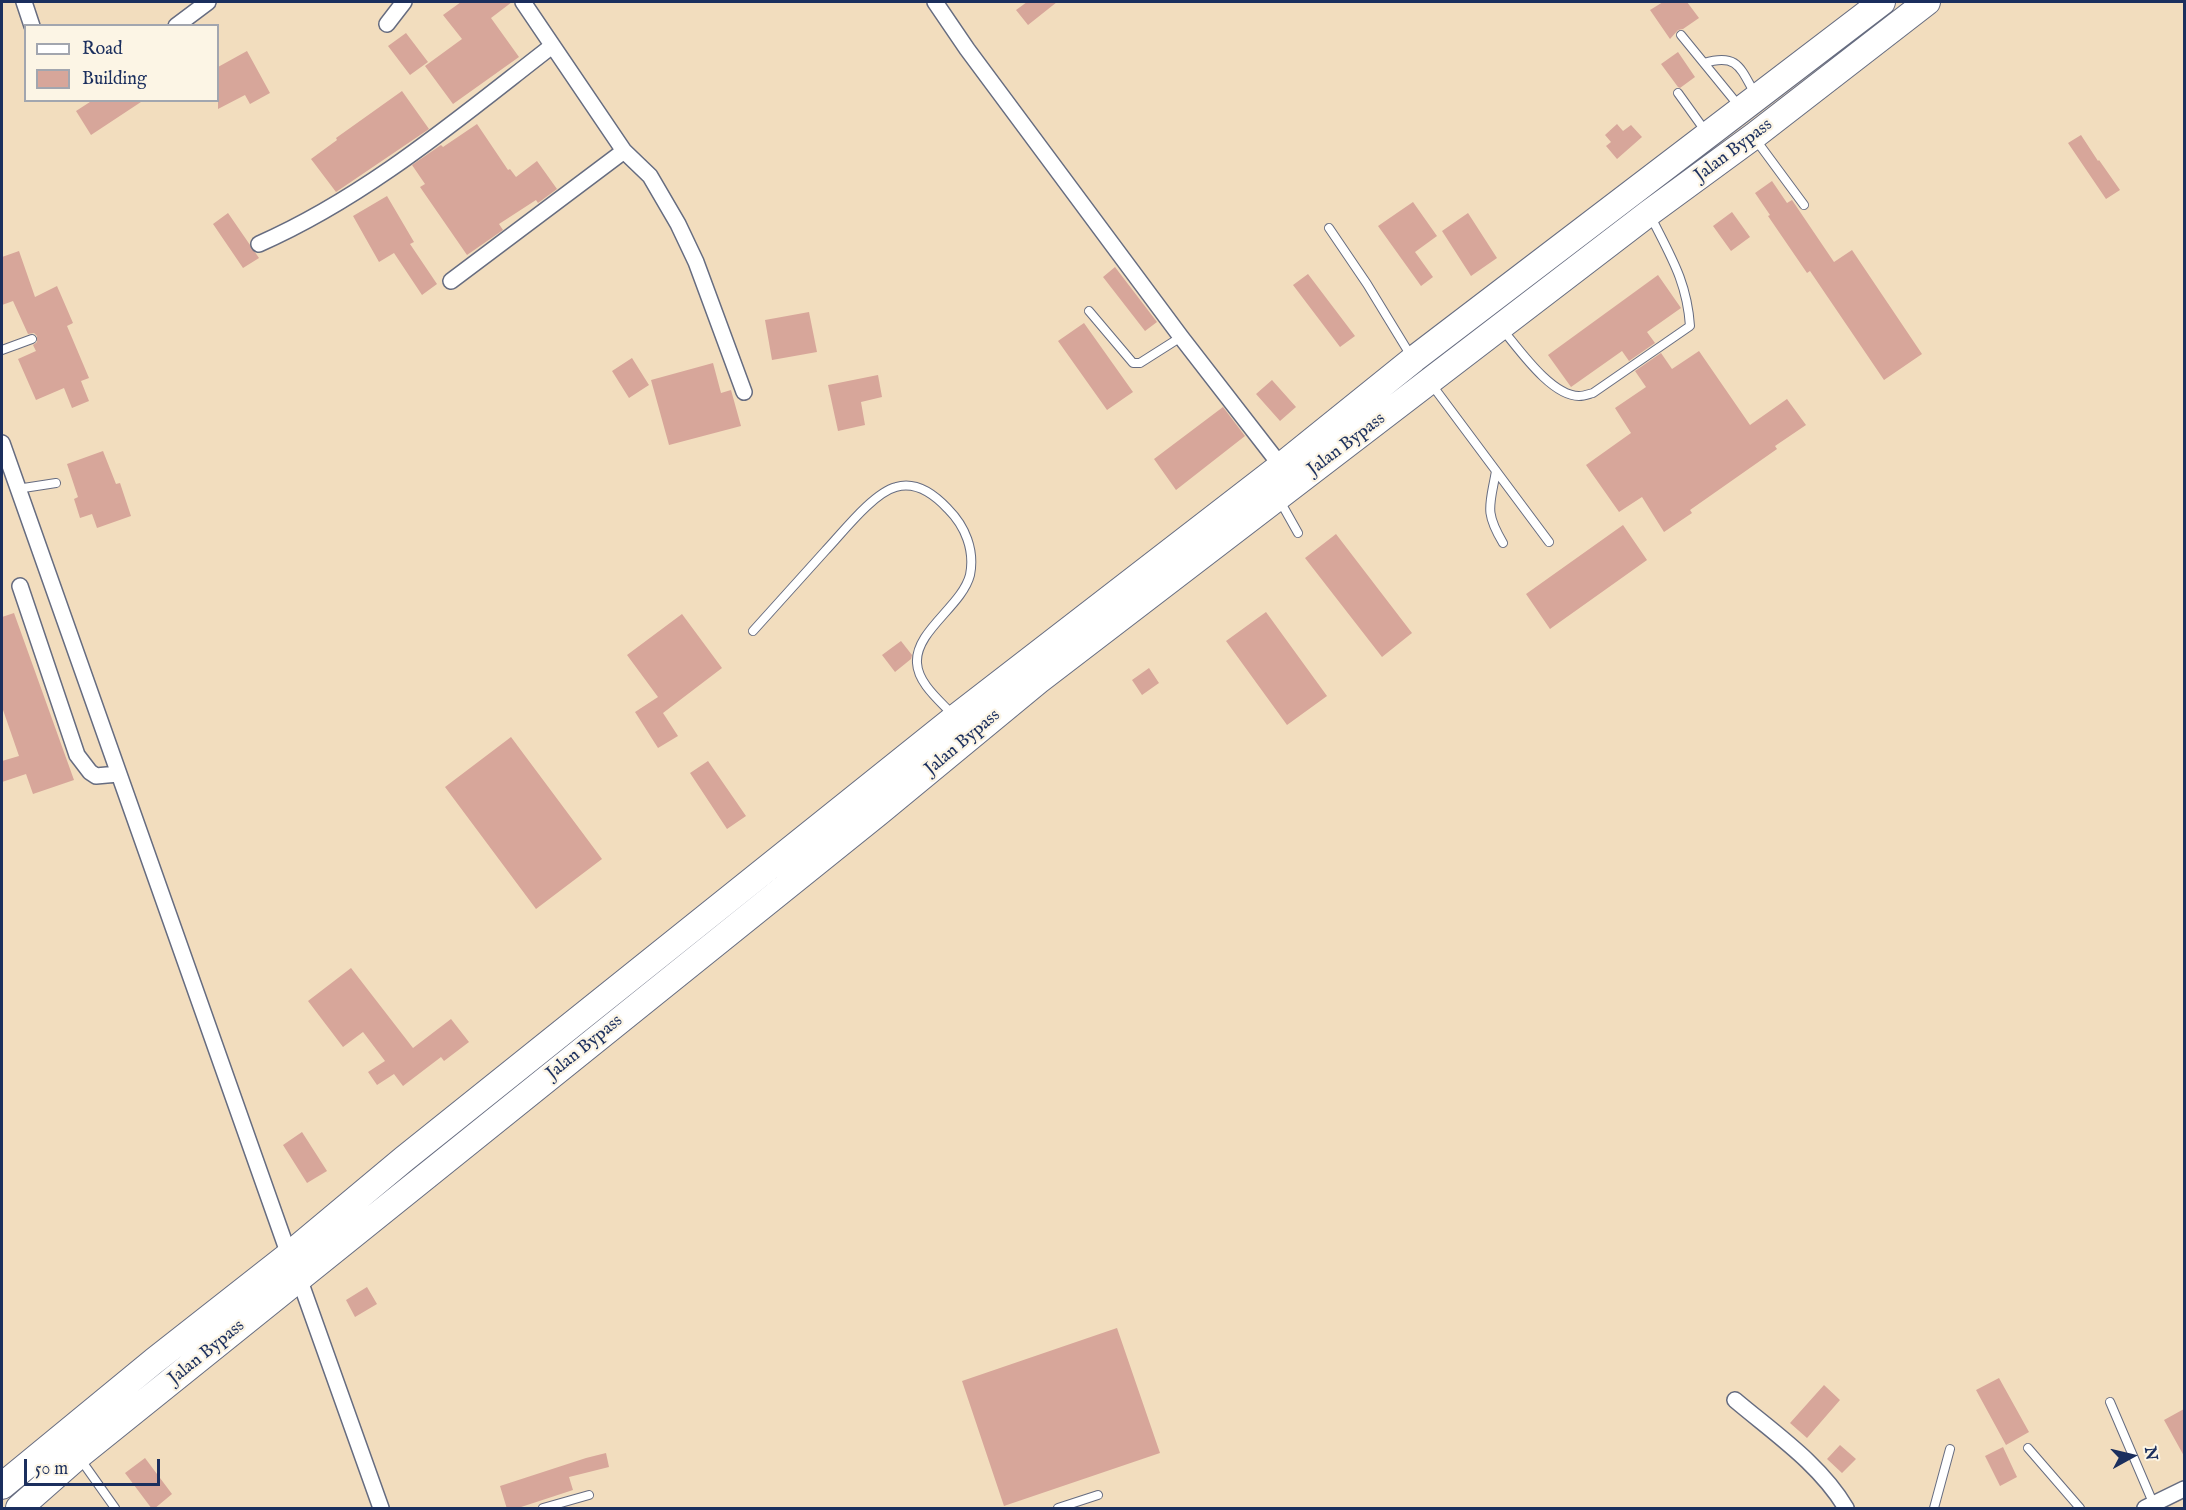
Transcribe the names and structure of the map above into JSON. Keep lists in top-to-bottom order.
{
  "streets": {
    "highway": ["Jalan Bypass"]
  },
  "legend": ["Road", "Building"],
  "scale_bar": "50 m",
  "north": "right"
}
